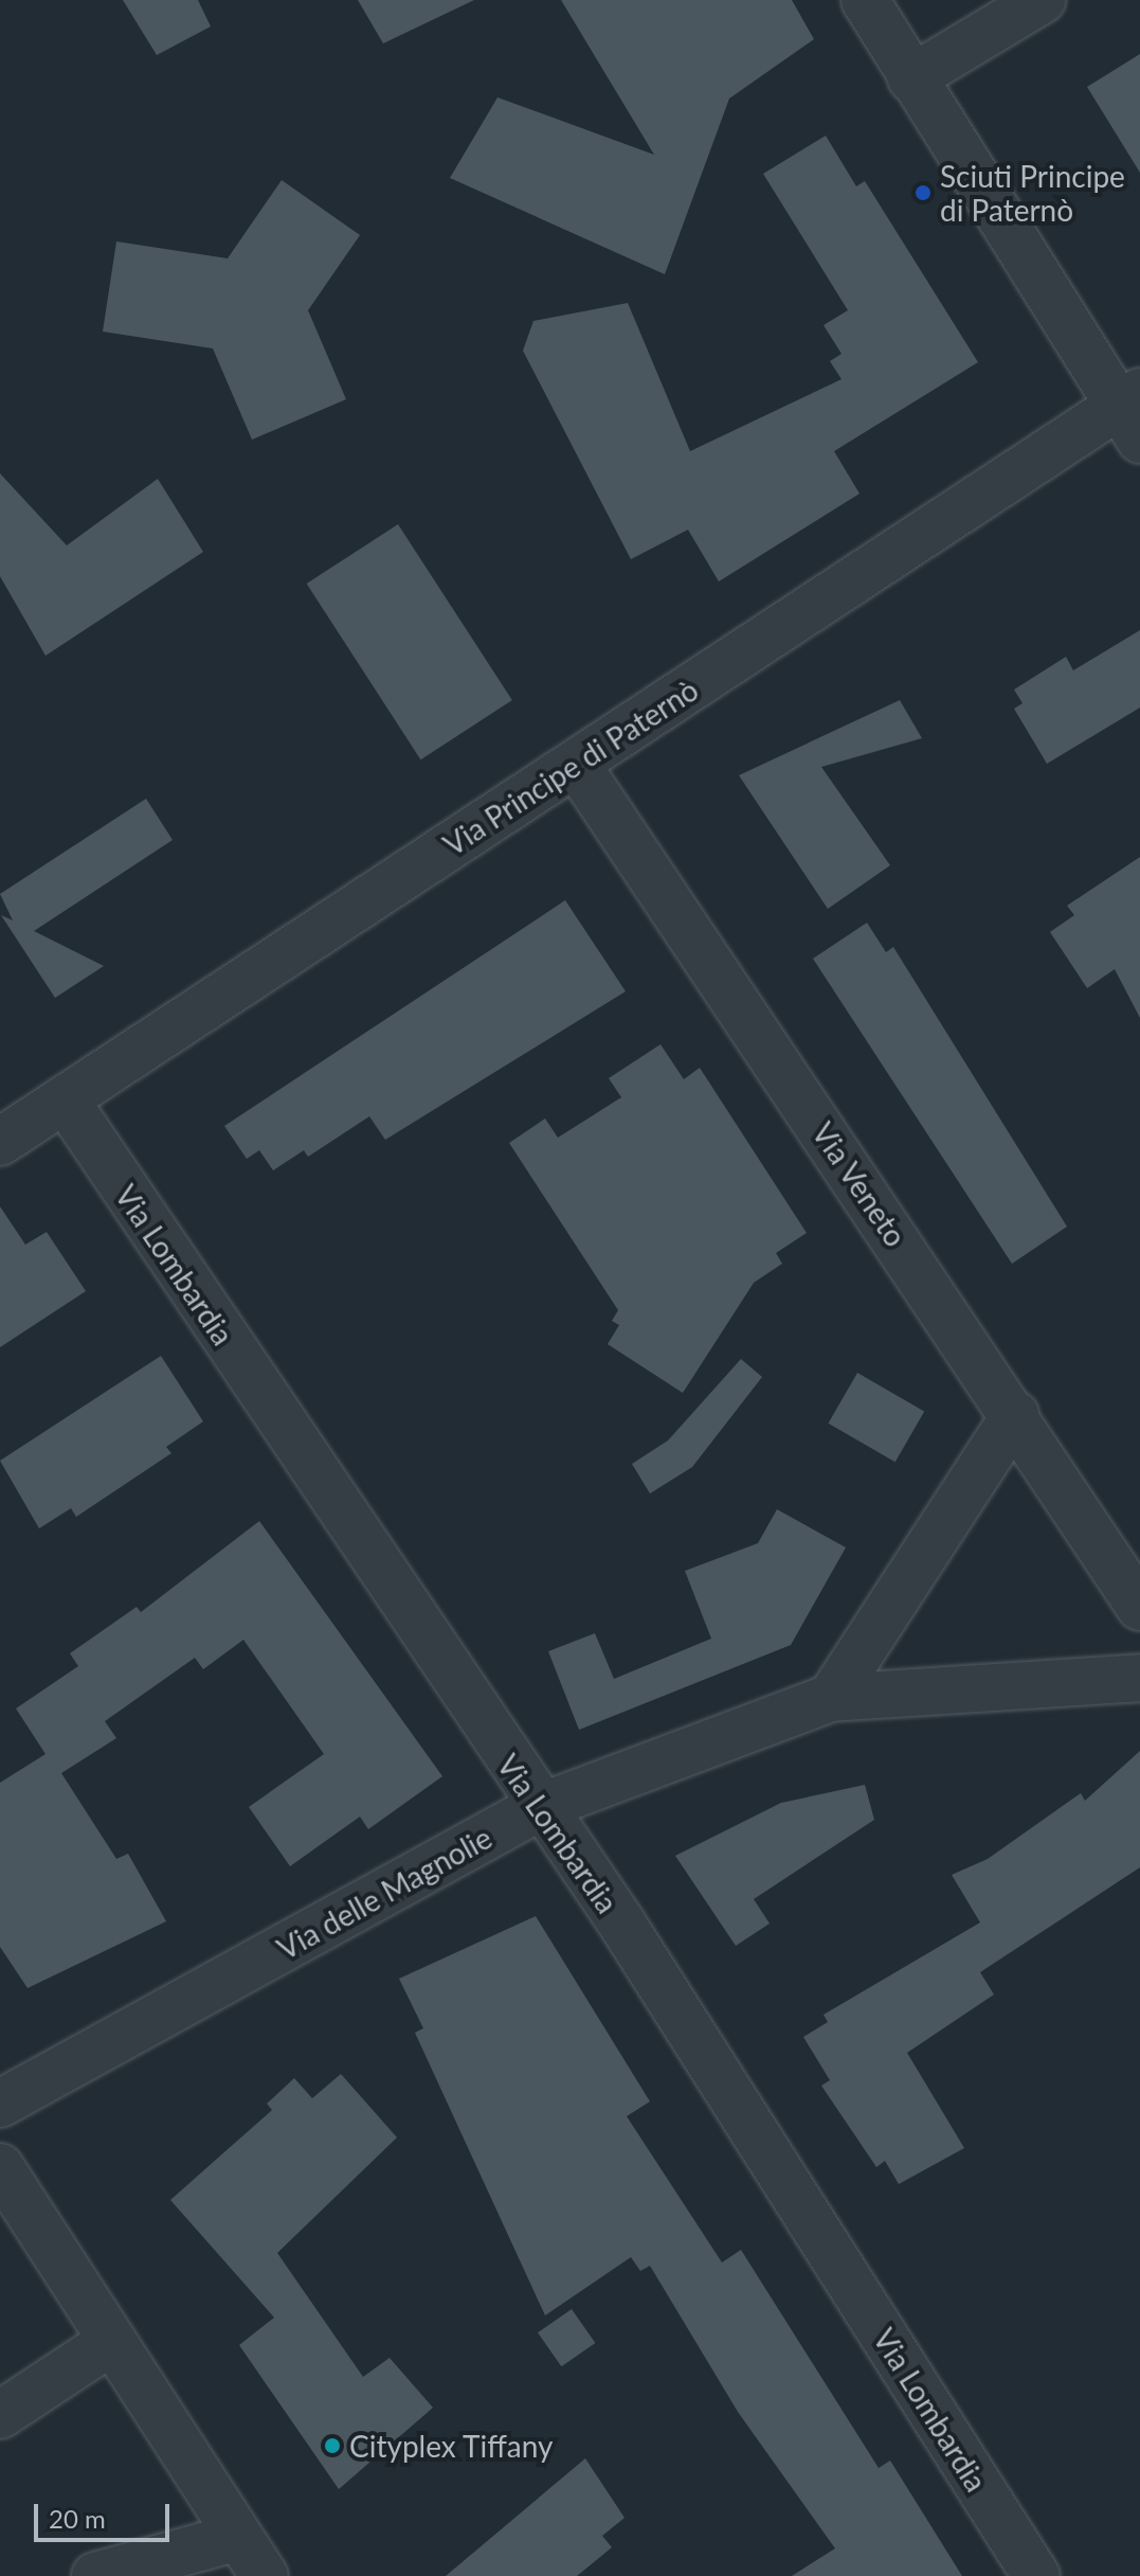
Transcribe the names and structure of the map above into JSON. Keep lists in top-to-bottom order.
{
  "streets": {
    "street": [
      "Via Principe di Paternò",
      "Via Veneto",
      "Via Lombardia",
      "Via delle Magnolie"
    ]
  },
  "crossings": [
    ["Via Principe di Paternò", "Via Veneto"],
    ["Via Principe di Paternò", "Via Lombardia"],
    ["Via Lombardia", "Via delle Magnolie"]
  ],
  "places": ["Sciuti Principe di Paternò", "Cityplex Tiffany"],
  "scale_bar": "20 m"
}
